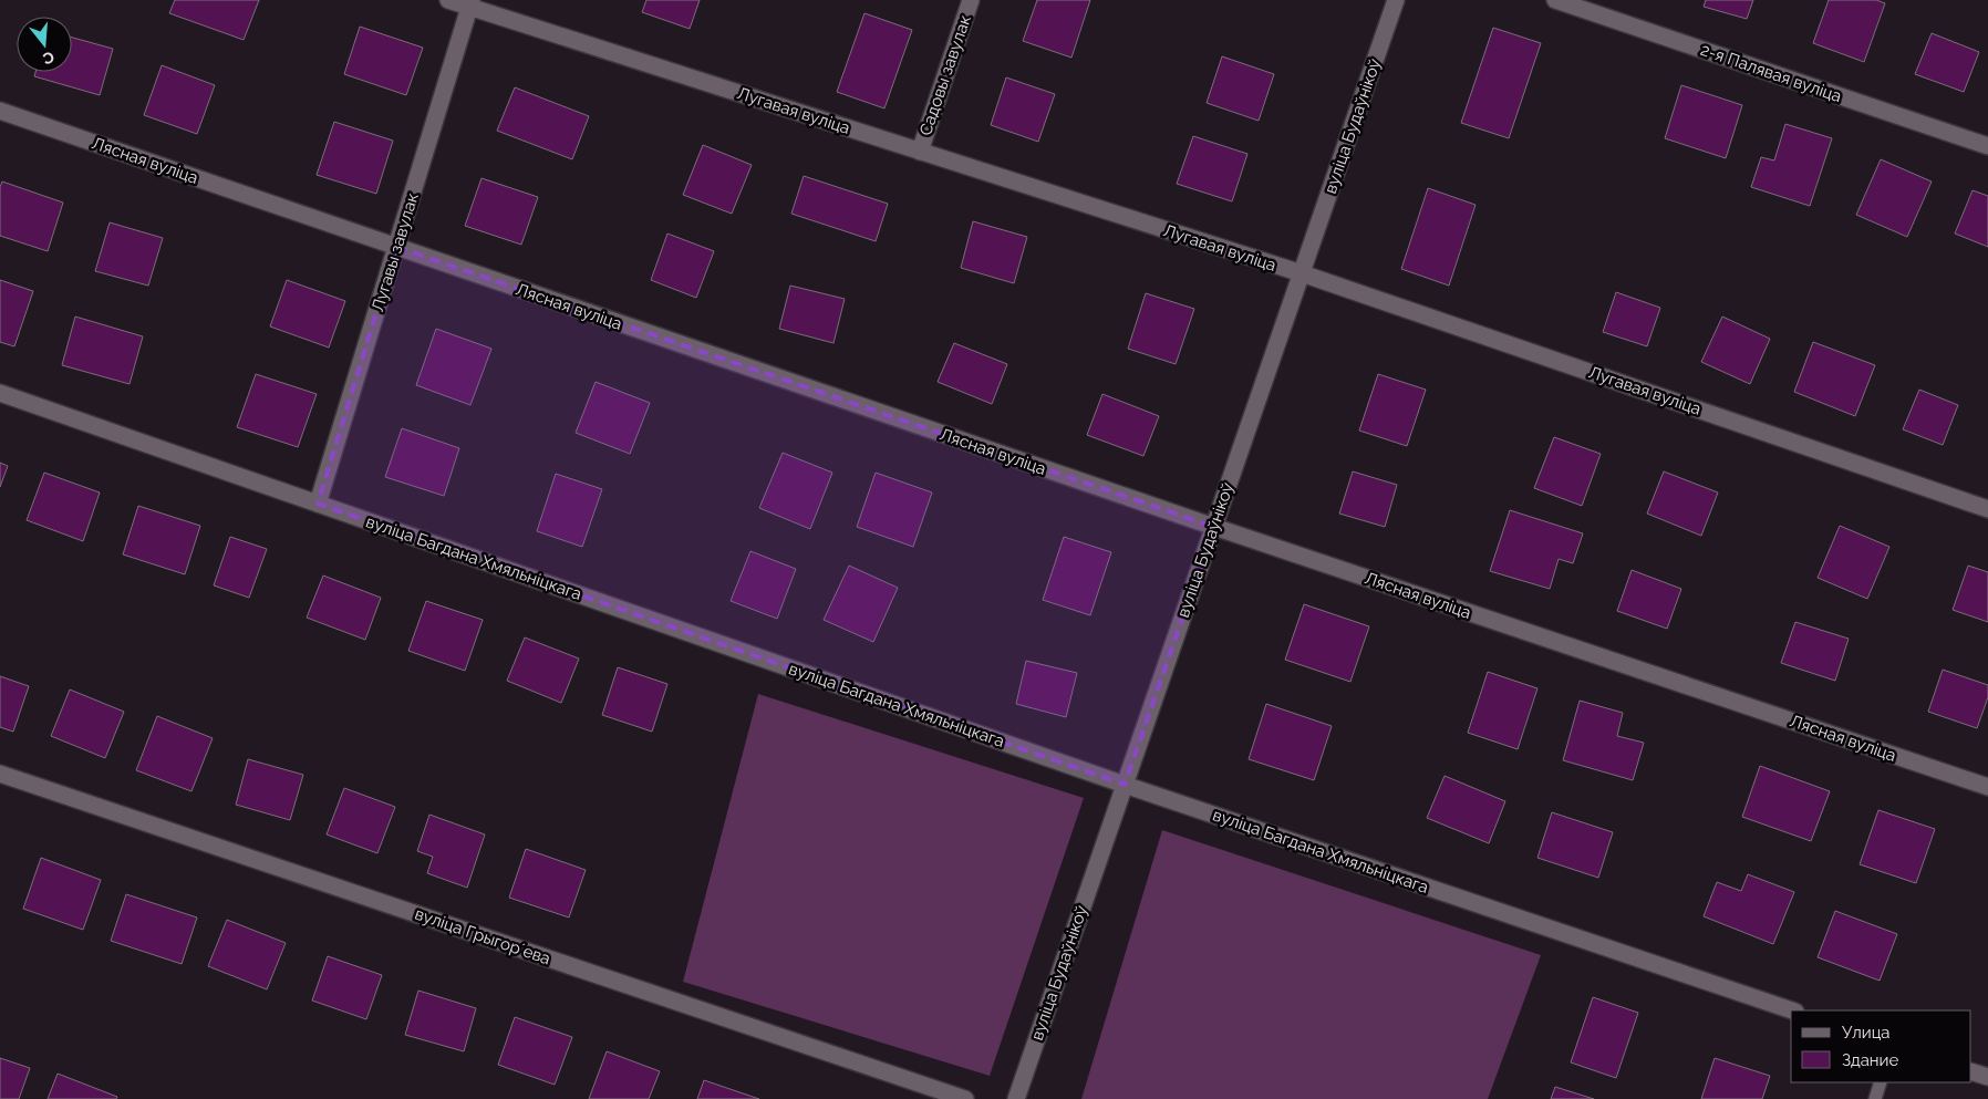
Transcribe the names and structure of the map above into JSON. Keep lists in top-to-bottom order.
{
  "streets": {
    "street": [
      "2-я Палявая вуліца",
      "Садовы завулак",
      "Лугавая вуліца",
      "вуліца Будаўнікоў",
      "Лясная вуліца",
      "Лугавы завулак",
      "вуліца Багдана Хмяльніцкага",
      "вуліца Грыгорʼева"
    ]
  },
  "crossings": [
    ["Садовы завулак", "Лугавая вуліца"],
    ["Лугавая вуліца", "вуліца Будаўнікоў"],
    ["Лугавая вуліца", "Лугавы завулак"],
    ["вуліца Будаўнікоў", "Лясная вуліца"],
    ["вуліца Будаўнікоў", "вуліца Багдана Хмяльніцкага"],
    ["Лясная вуліца", "Лугавы завулак"],
    ["Лугавы завулак", "вуліца Багдана Хмяльніцкага"]
  ],
  "legend": ["Улица", "Здание"],
  "north": "bottom"
}
